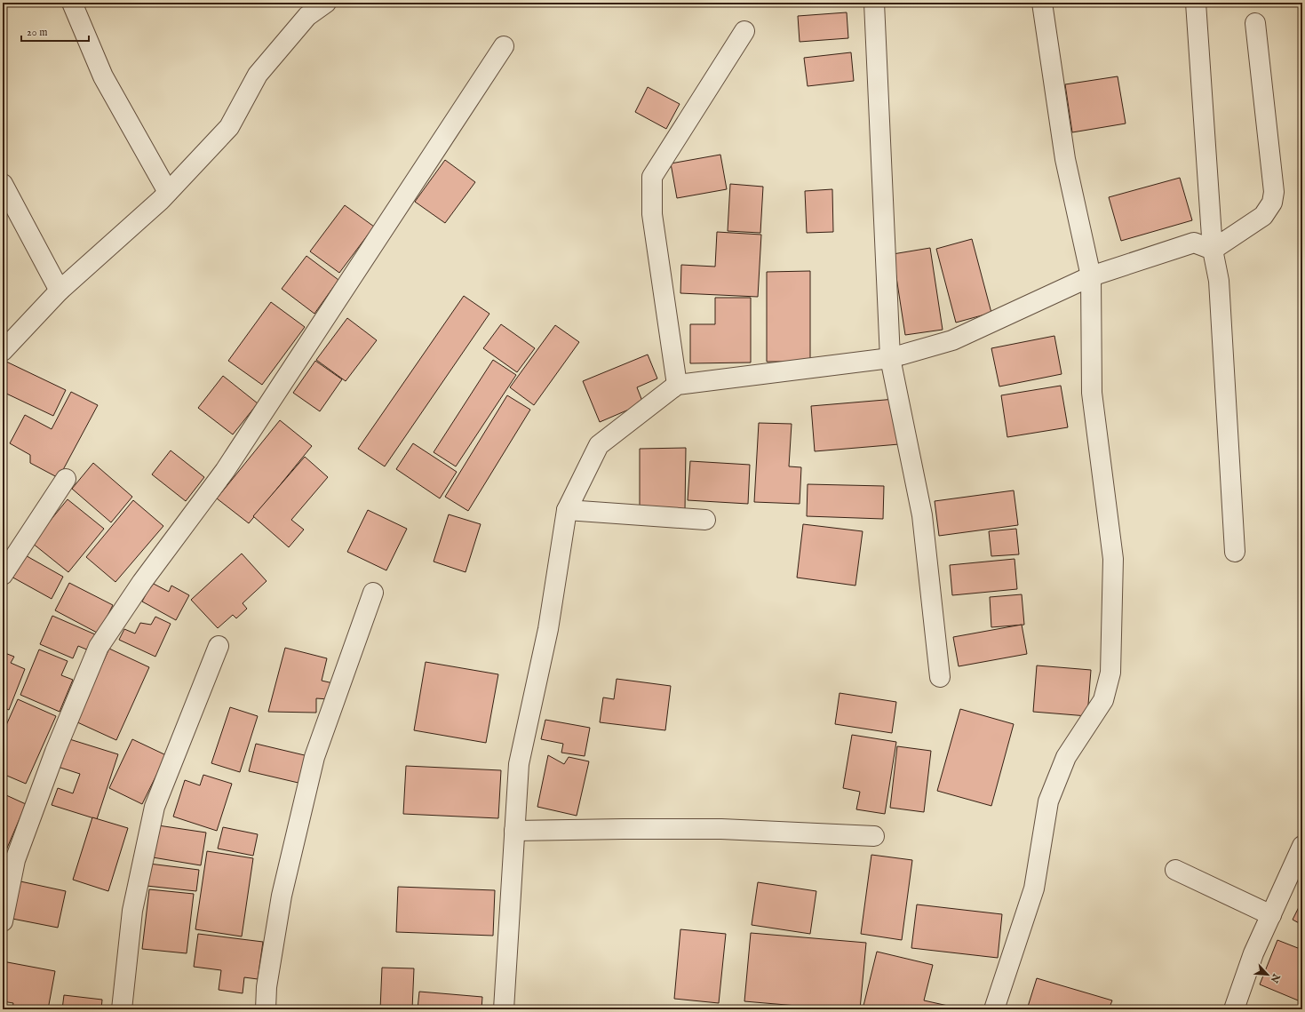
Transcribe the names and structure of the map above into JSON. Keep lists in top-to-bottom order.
{
  "scale_bar": "20 m",
  "north": "bottom right"
}
